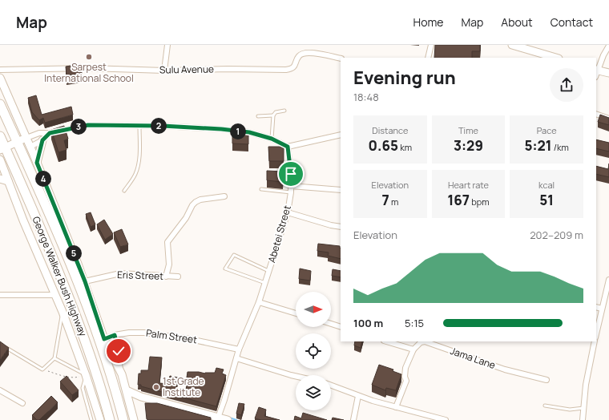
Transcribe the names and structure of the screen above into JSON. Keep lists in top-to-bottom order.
{
  "streets": {
    "highway": ["George Walker Bush Highway"],
    "street": [
      "Sulu Avenue",
      "Abetei Street",
      "Eris Street",
      "Palm Street",
      "Jama Lane"
    ]
  },
  "crossings": [
    ["Abetei Street", "Palm Street"],
    ["Eris Street", "George Walker Bush Highway"],
    ["George Walker Bush Highway", "Palm Street"]
  ],
  "places": ["Sarpest International School", "1st Grade Institute"],
  "north": "right",
  "page": {
    "header": "Map",
    "nav": [
      "Home",
      "Map",
      "About",
      "Contact"
    ],
    "heading": ["Evening run", "18:48"],
    "stats": [
      ["Distance", "0.65 km"],
      ["Time", "3:29"],
      ["Pace", "5:21 /km"],
      ["Elevation", "7 m"],
      ["Heart rate", "167 bpm"],
      ["kcal", "51"]
    ],
    "pins": [
      "2",
      "3",
      "1",
      "4",
      "5"
    ],
    "chart": ["Elevation", "202–209 m"],
    "list": [
      {
        "name": "100 m",
        "note": "5:15"
      }
    ]
  }
}
